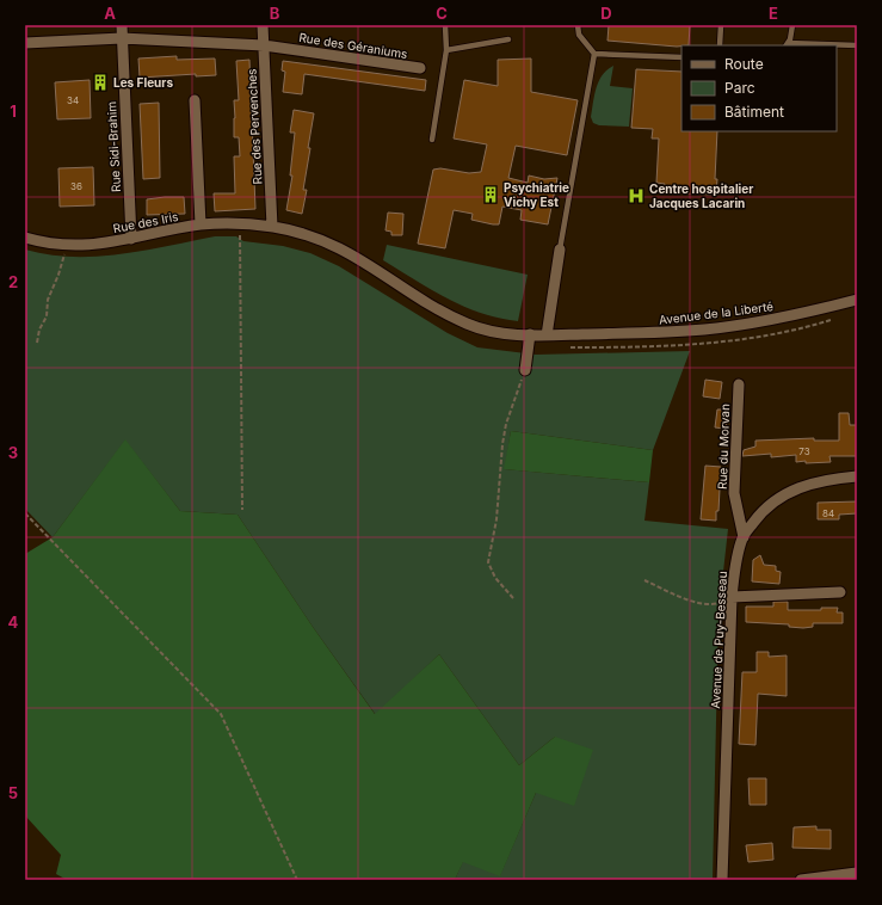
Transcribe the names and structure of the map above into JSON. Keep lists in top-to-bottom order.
{
  "streets": {
    "street": [
      "Rue des Géraniums",
      "Rue des Pervenches",
      "Rue Sidi-Brahim",
      "Rue des Iris",
      "Avenue de la Liberté",
      "Rue du Morvan",
      "Avenue de Puy-Besseau"
    ]
  },
  "crossings": [
    ["Rue des Géraniums", "Rue des Pervenches"],
    ["Rue des Géraniums", "Rue Sidi-Brahim"],
    ["Rue des Pervenches", "Rue des Iris"],
    ["Rue Sidi-Brahim", "Rue des Iris"],
    ["Rue des Iris", "Avenue de la Liberté"],
    ["Rue du Morvan", "Avenue de Puy-Besseau"]
  ],
  "places": {
    "building": ["Les Fleurs", "Psychiatrie Vichy Est"],
    "hospital": ["Centre hospitalier Jacques Lacarin"]
  },
  "house_numbers": [
    "34",
    "36",
    "73",
    "84"
  ],
  "legend": ["Route", "Parc", "Bâtiment"],
  "grid": {
    "columns": [
      "A",
      "B",
      "C",
      "D",
      "E"
    ],
    "rows": [
      "1",
      "2",
      "3",
      "4",
      "5"
    ]
  }
}
